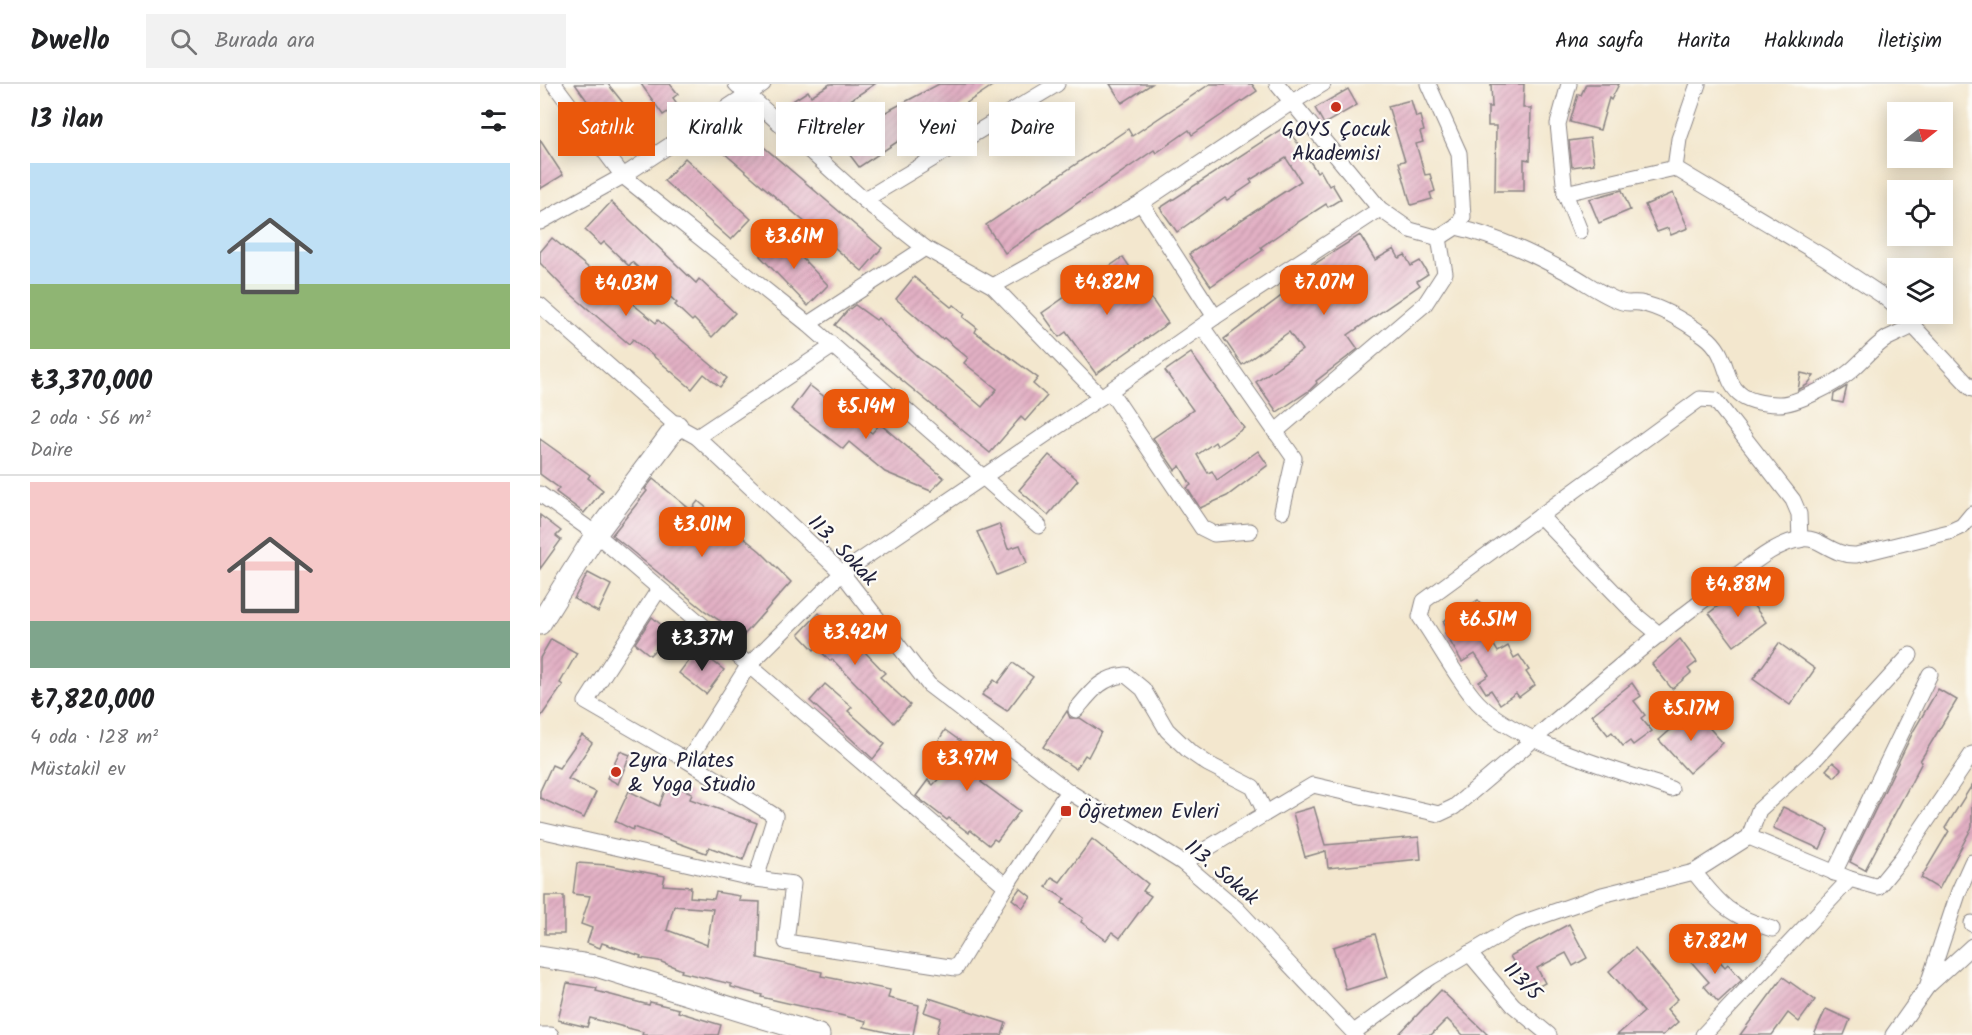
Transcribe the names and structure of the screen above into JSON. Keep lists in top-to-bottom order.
{
  "streets": {
    "street": ["113. Sokak", "113/5"]
  },
  "places": {
    "other": ["GOYS Çocuk Akademisi", "Zyra Pilates & Yoga Studio"],
    "transit": ["Öğretmen Evleri"]
  },
  "north": "right",
  "page": {
    "header": "Dwello",
    "search": "Burada ara",
    "nav": [
      "Ana sayfa",
      "Harita",
      "Hakkında",
      "İletişim"
    ],
    "heading": "13 ilan",
    "chip": [
      "Satılık",
      "Kiralık",
      "Filtreler",
      "Yeni",
      "Daire"
    ],
    "list": [
      {
        "name": "₺3,370,000",
        "note": "2 oda · 56 m² · Daire"
      },
      {
        "name": "₺7,820,000",
        "note": "4 oda · 128 m² · Müstakil ev"
      }
    ],
    "price": [
      "₺3.61M",
      "₺4.82M",
      "₺7.07M",
      "₺4.03M",
      "₺5.14M",
      "₺3.01M",
      "₺4.88M",
      "₺6.51M",
      "₺3.42M",
      "₺3.37M",
      "₺5.17M",
      "₺3.97M",
      "₺7.82M"
    ]
  }
}
